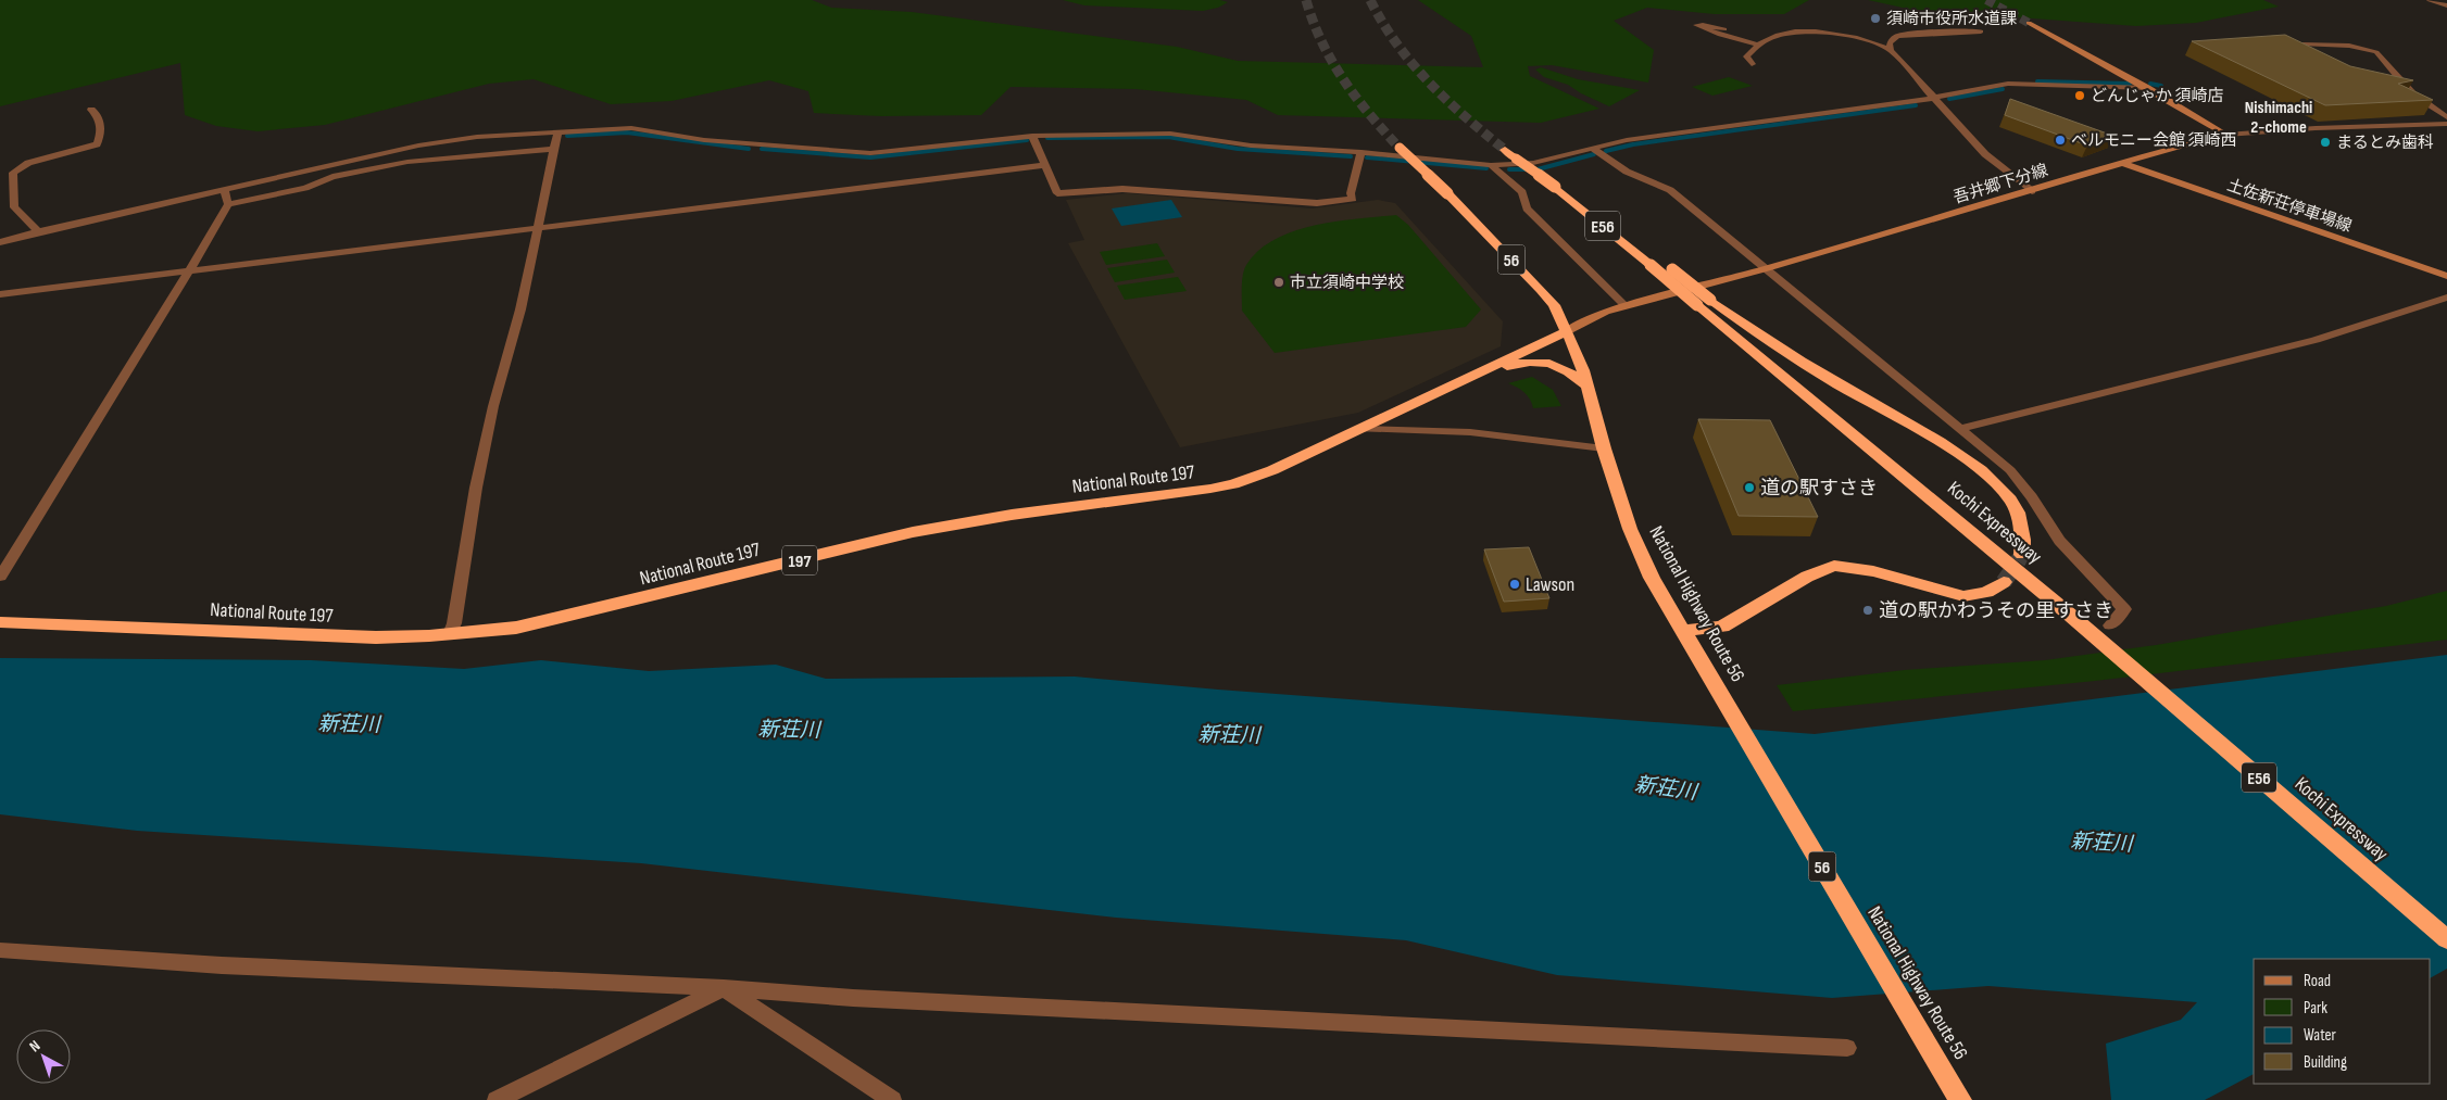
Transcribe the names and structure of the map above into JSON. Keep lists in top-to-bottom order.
{
  "streets": {
    "highway": [
      "E56",
      "56",
      "National Route 197",
      "Kochi Expressway",
      "197",
      "National Highway Route 56"
    ],
    "main road": ["吾井郷下分線", "土佐新荘停車場線"]
  },
  "crossings": [
    ["吾井郷下分線", "土佐新荘停車場線"],
    ["吾井郷下分線", "National Route 197"],
    ["吾井郷下分線", "National Highway Route 56"],
    ["National Route 197", "National Highway Route 56"]
  ],
  "districts": ["Nishimachi 2-chome"],
  "water": ["新荘川"],
  "places": [
    "須崎市役所水道課",
    "どんじゃか 須崎店",
    "ベルモニー会館 須崎西",
    "まるとみ歯科",
    "市立須崎中学校",
    "道の駅すさき",
    "Lawson",
    "道の駅かわうその里すさき"
  ],
  "legend": [
    "Road",
    "Park",
    "Water",
    "Building"
  ],
  "north": "top left"
}
